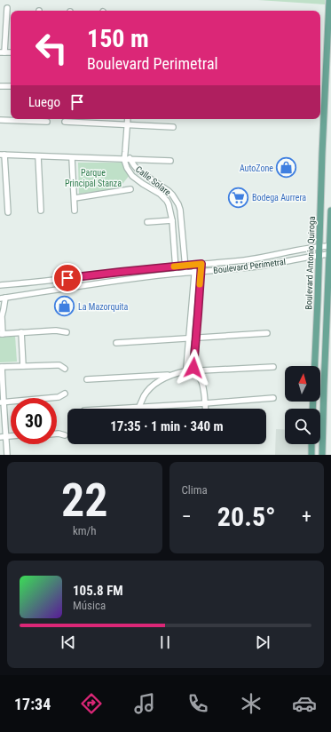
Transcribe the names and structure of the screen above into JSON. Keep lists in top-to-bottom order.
{
  "streets": {
    "main road": ["Boulevard Antonio Quiroga"],
    "street": ["Calle Solare", "Boulevard Perimetral"]
  },
  "crossings": [
    ["Calle Solare", "Boulevard Perimetral"],
    ["Boulevard Antonio Quiroga", "Boulevard Perimetral"]
  ],
  "parks": ["Parque Principal Stanza"],
  "places": {
    "shop": ["AutoZone", "La Mazorquita"],
    "supermarket": ["Bodega Aurrera"]
  },
  "north": "top",
  "page": {
    "turn": ["150 m", "Boulevard Perimetral"],
    "then": "Luego",
    "limit": "30",
    "trip": "17:35 · 1 min · 340 m",
    "tile": [
      ["22", "km/h"],
      "Clima"
    ],
    "heat": ["−", "20.5°", "+"],
    "song": ["105.8 FM", "Música"],
    "tabs": "17:34"
  }
}
